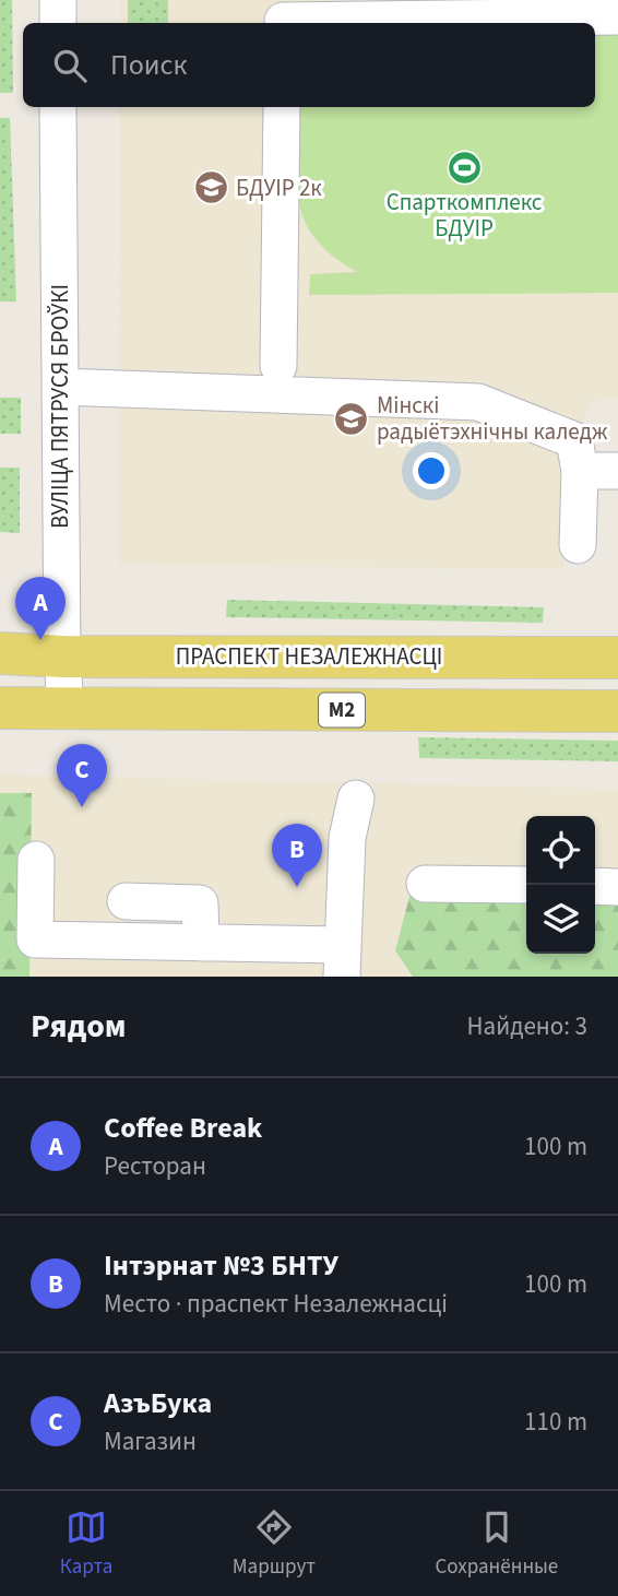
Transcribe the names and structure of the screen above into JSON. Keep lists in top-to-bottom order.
{
  "streets": {
    "main road": ["ПРАСПЕКТ НЕЗАЛЕЖНАСЦІ", "М2"],
    "street": ["ВУЛІЦА ПЯТРУСЯ БРОЎКІ"]
  },
  "crossings": [
    ["ВУЛІЦА ПЯТРУСЯ БРОЎКІ", "ПРАСПЕКТ НЕЗАЛЕЖНАСЦІ"],
    ["ВУЛІЦА ПЯТРУСЯ БРОЎКІ", "М2"]
  ],
  "places": {
    "sports": ["Спарткомплекс БДУІР"],
    "school or university": ["БДУІР 2к", "Мінскі радыётэхнічны каледж"]
  },
  "page": {
    "search": "Поиск",
    "pins": ["A", "C", "B"],
    "heading": ["Рядом", "Найдено: 3"],
    "list": [
      {
        "mark": "A",
        "name": "Coffee Break",
        "note": "Ресторан",
        "value": "100 m"
      },
      {
        "mark": "B",
        "name": "Інтэрнат №3 БНТУ",
        "note": "Место · праспект Незалежнасці",
        "value": "100 m"
      },
      {
        "mark": "C",
        "name": "АзъБука",
        "note": "Магазин",
        "value": "110 m"
      }
    ],
    "nav": ["Карта", "Маршрут", "Сохранённые"]
  }
}
